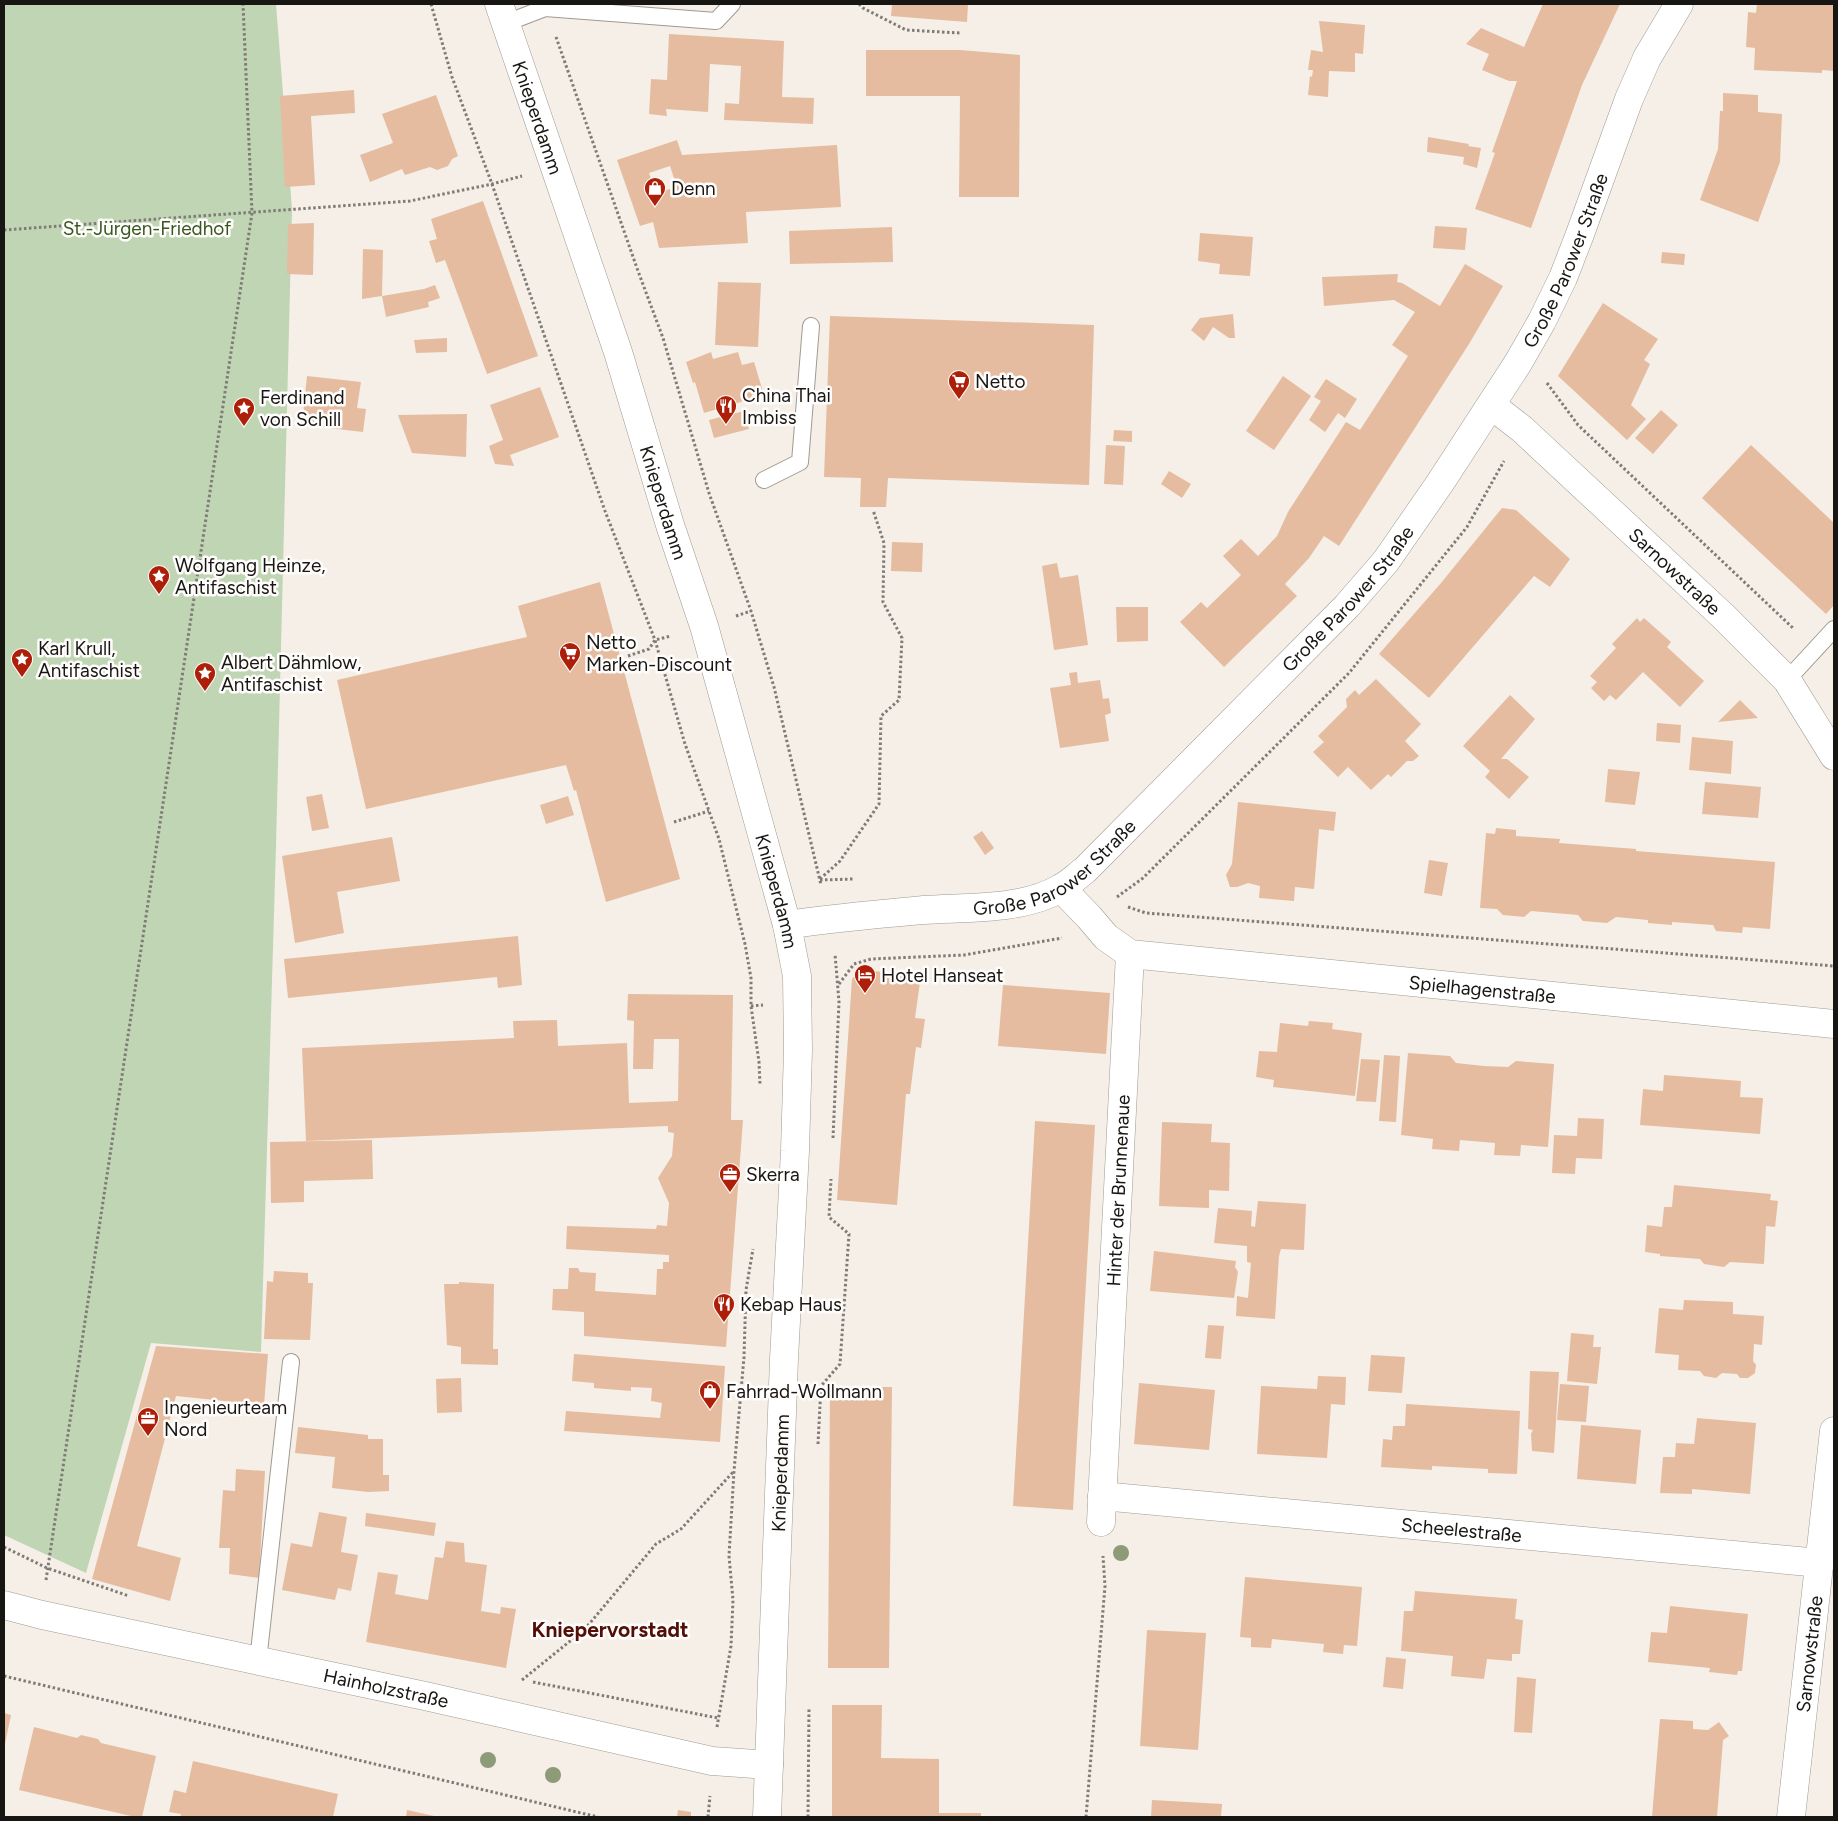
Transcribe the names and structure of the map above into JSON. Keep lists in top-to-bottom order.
{
  "streets": {
    "street": [
      "Knieperdamm",
      "Große Parower Straße",
      "Sarnowstraße",
      "Spielhagenstraße",
      "Hinter der Brunnenaue",
      "Scheelestraße",
      "Hainholzstraße"
    ]
  },
  "crossings": [
    ["Knieperdamm", "Große Parower Straße"],
    ["Knieperdamm", "Hainholzstraße"],
    ["Große Parower Straße", "Sarnowstraße"],
    ["Sarnowstraße", "Scheelestraße"],
    ["Spielhagenstraße", "Hinter der Brunnenaue"],
    ["Hinter der Brunnenaue", "Scheelestraße"]
  ],
  "districts": ["Kniepervorstadt"],
  "parks": ["St.-Jürgen-Friedhof"],
  "places": {
    "shop": ["Denn", "Fahrrad-Wollmann"],
    "supermarket": ["Netto", "Netto Marken-Discount"],
    "restaurant": ["China Thai Imbiss", "Kebap Haus"],
    "place": [
      "Ferdinand von Schill",
      "Wolfgang Heinze, Antifaschist",
      "Karl Krull, Antifaschist",
      "Albert Dähmlow, Antifaschist"
    ],
    "hotel": ["Hotel Hanseat"],
    "office": ["Skerra", "Ingenieurteam Nord"]
  }
}
